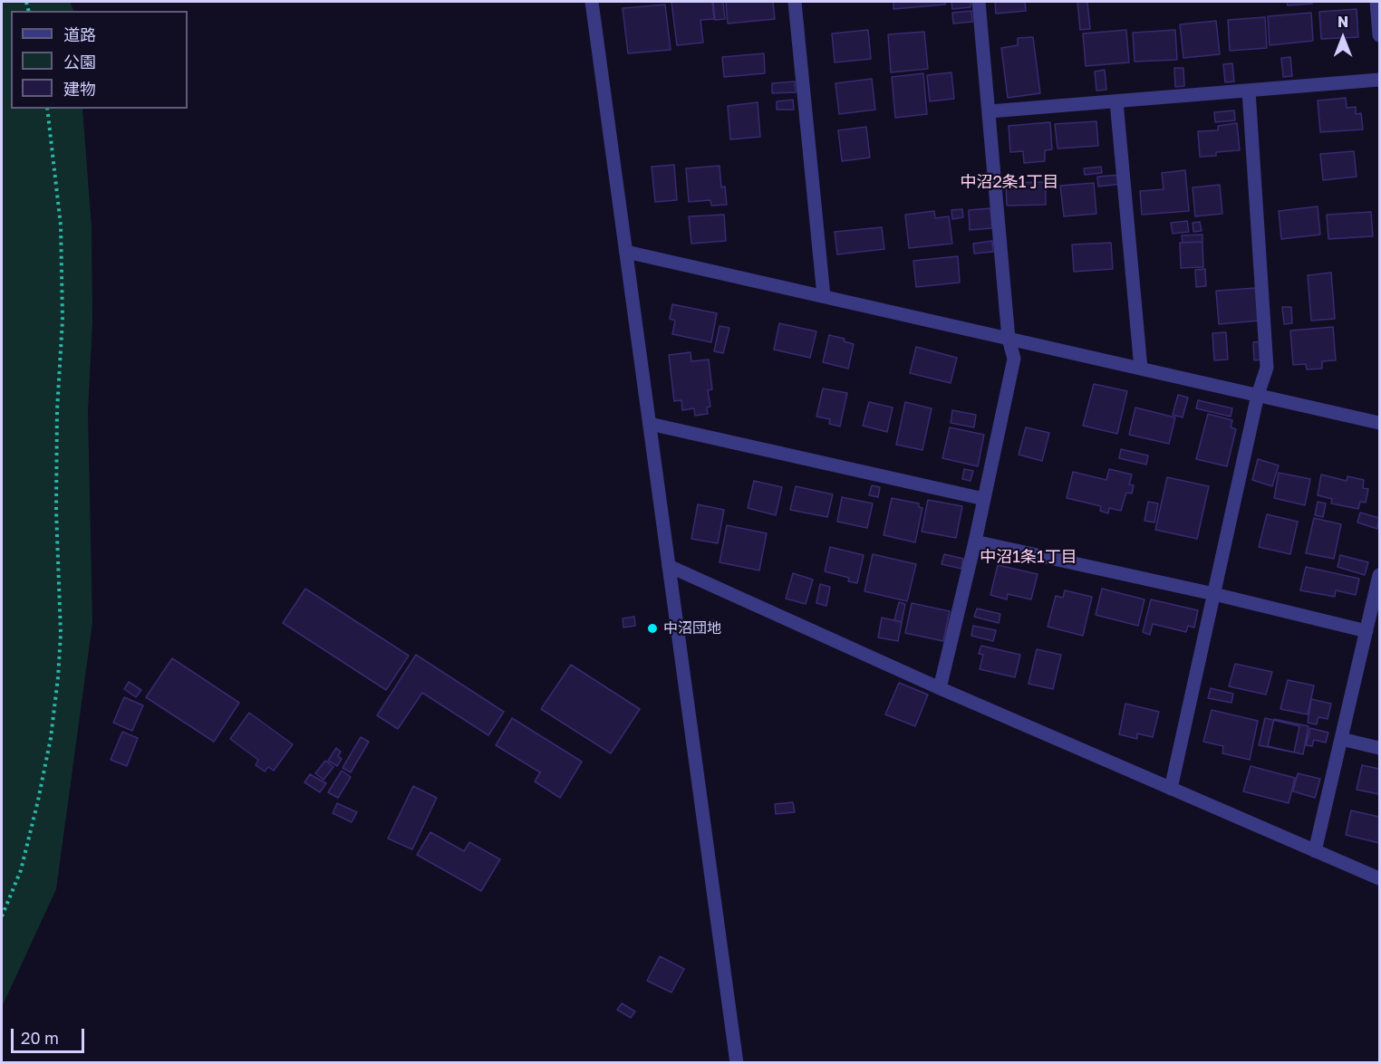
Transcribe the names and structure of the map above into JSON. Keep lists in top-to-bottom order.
{
  "districts": ["中沼2条1丁目", "中沼1条1丁目"],
  "places": ["中沼団地"],
  "legend": ["道路", "公園", "建物"],
  "scale_bar": "20 m",
  "north": "top"
}
